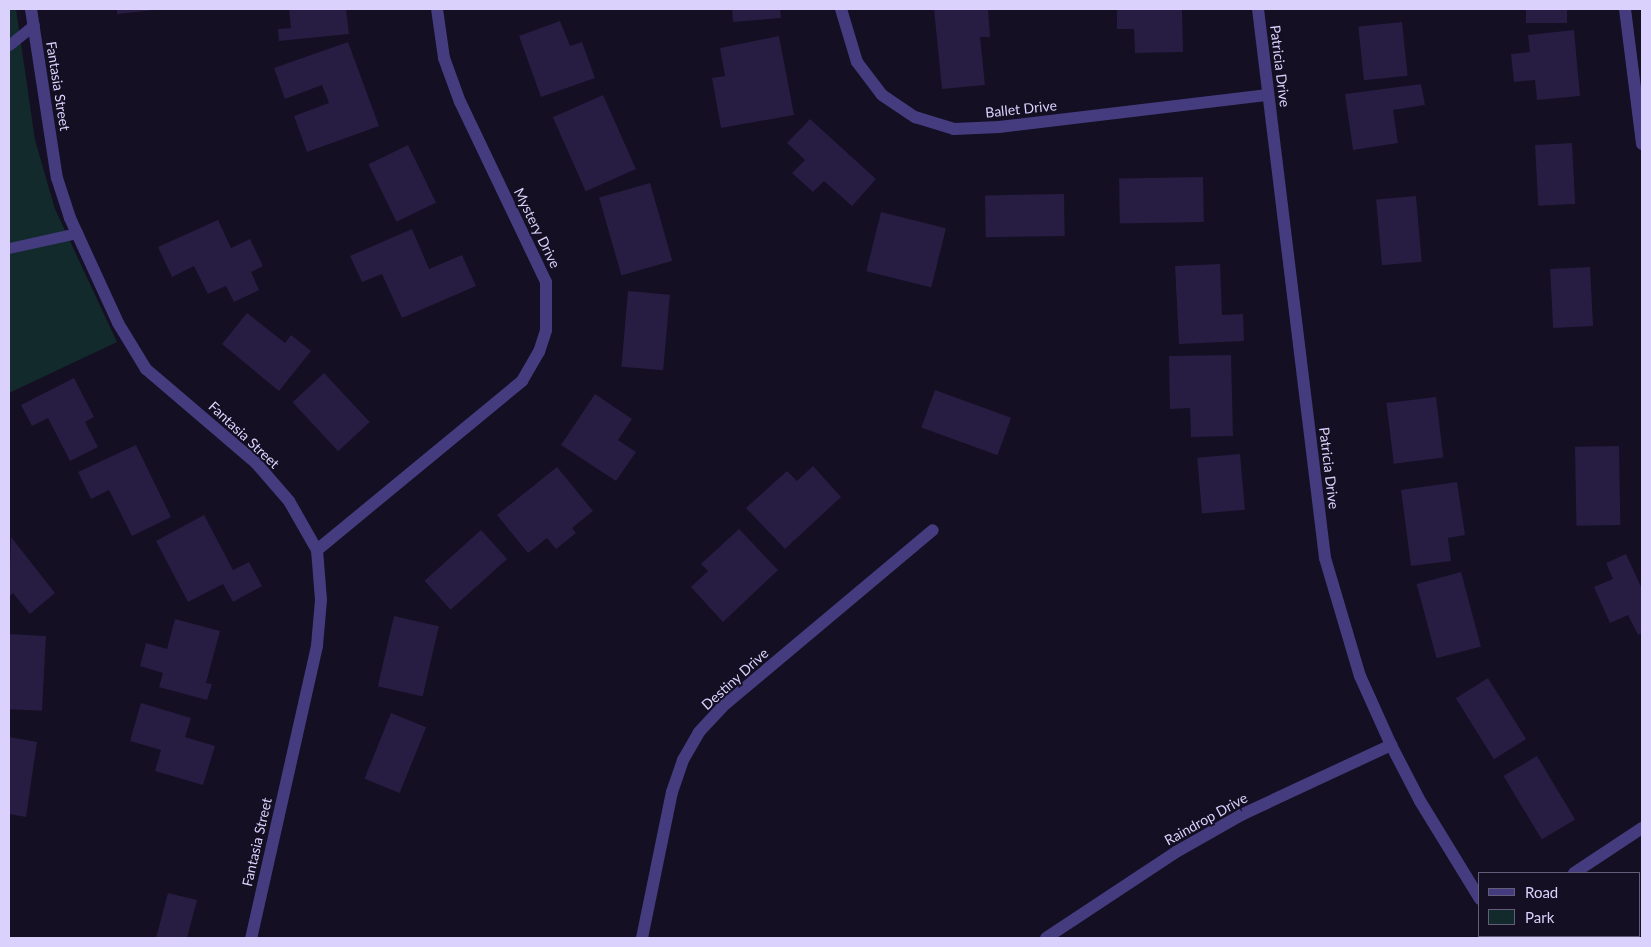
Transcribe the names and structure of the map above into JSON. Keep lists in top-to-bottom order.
{
  "streets": {
    "street": [
      "Patricia Drive",
      "Fantasia Street",
      "Ballet Drive",
      "Mystery Drive",
      "Destiny Drive",
      "Raindrop Drive"
    ]
  },
  "crossings": [
    ["Patricia Drive", "Ballet Drive"],
    ["Patricia Drive", "Raindrop Drive"],
    ["Fantasia Street", "Mystery Drive"]
  ],
  "legend": ["Road", "Park"]
}
